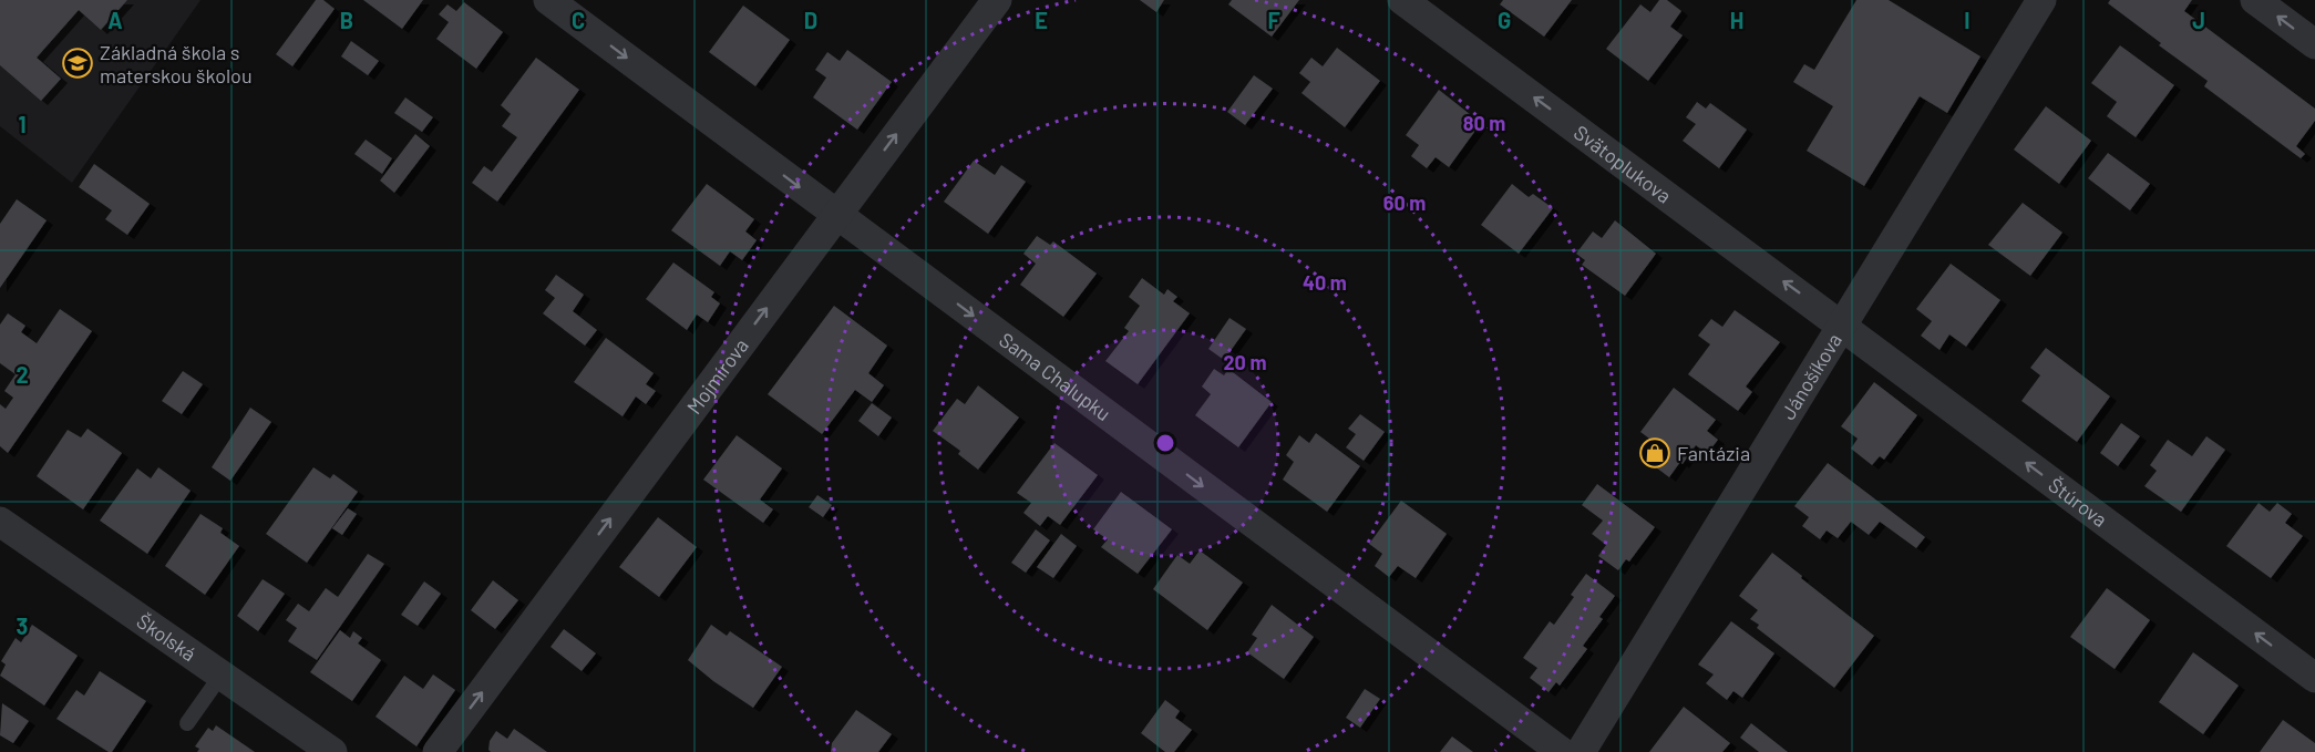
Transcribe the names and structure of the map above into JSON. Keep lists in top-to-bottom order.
{
  "streets": {
    "street": [
      "Svätoplukova",
      "Mojmírova",
      "Sama Chalupku",
      "Jánošíkova",
      "Štúrova",
      "Školská"
    ]
  },
  "crossings": [
    ["Svätoplukova", "Jánošíkova"],
    ["Svätoplukova", "Štúrova"],
    ["Mojmírova", "Sama Chalupku"],
    ["Jánošíkova", "Štúrova"]
  ],
  "one_way": [
    "Svätoplukova",
    "Mojmírova",
    "Sama Chalupku",
    "Štúrova"
  ],
  "places": {
    "school or university": ["Základná škola s materskou školou"],
    "shop": ["Fantázia"]
  },
  "grid": {
    "columns": [
      "A",
      "B",
      "C",
      "D",
      "E",
      "F",
      "G",
      "H",
      "I",
      "J"
    ],
    "rows": ["1", "2", "3"]
  },
  "rings": [
    "80 m",
    "60 m",
    "40 m",
    "20 m"
  ]
}
